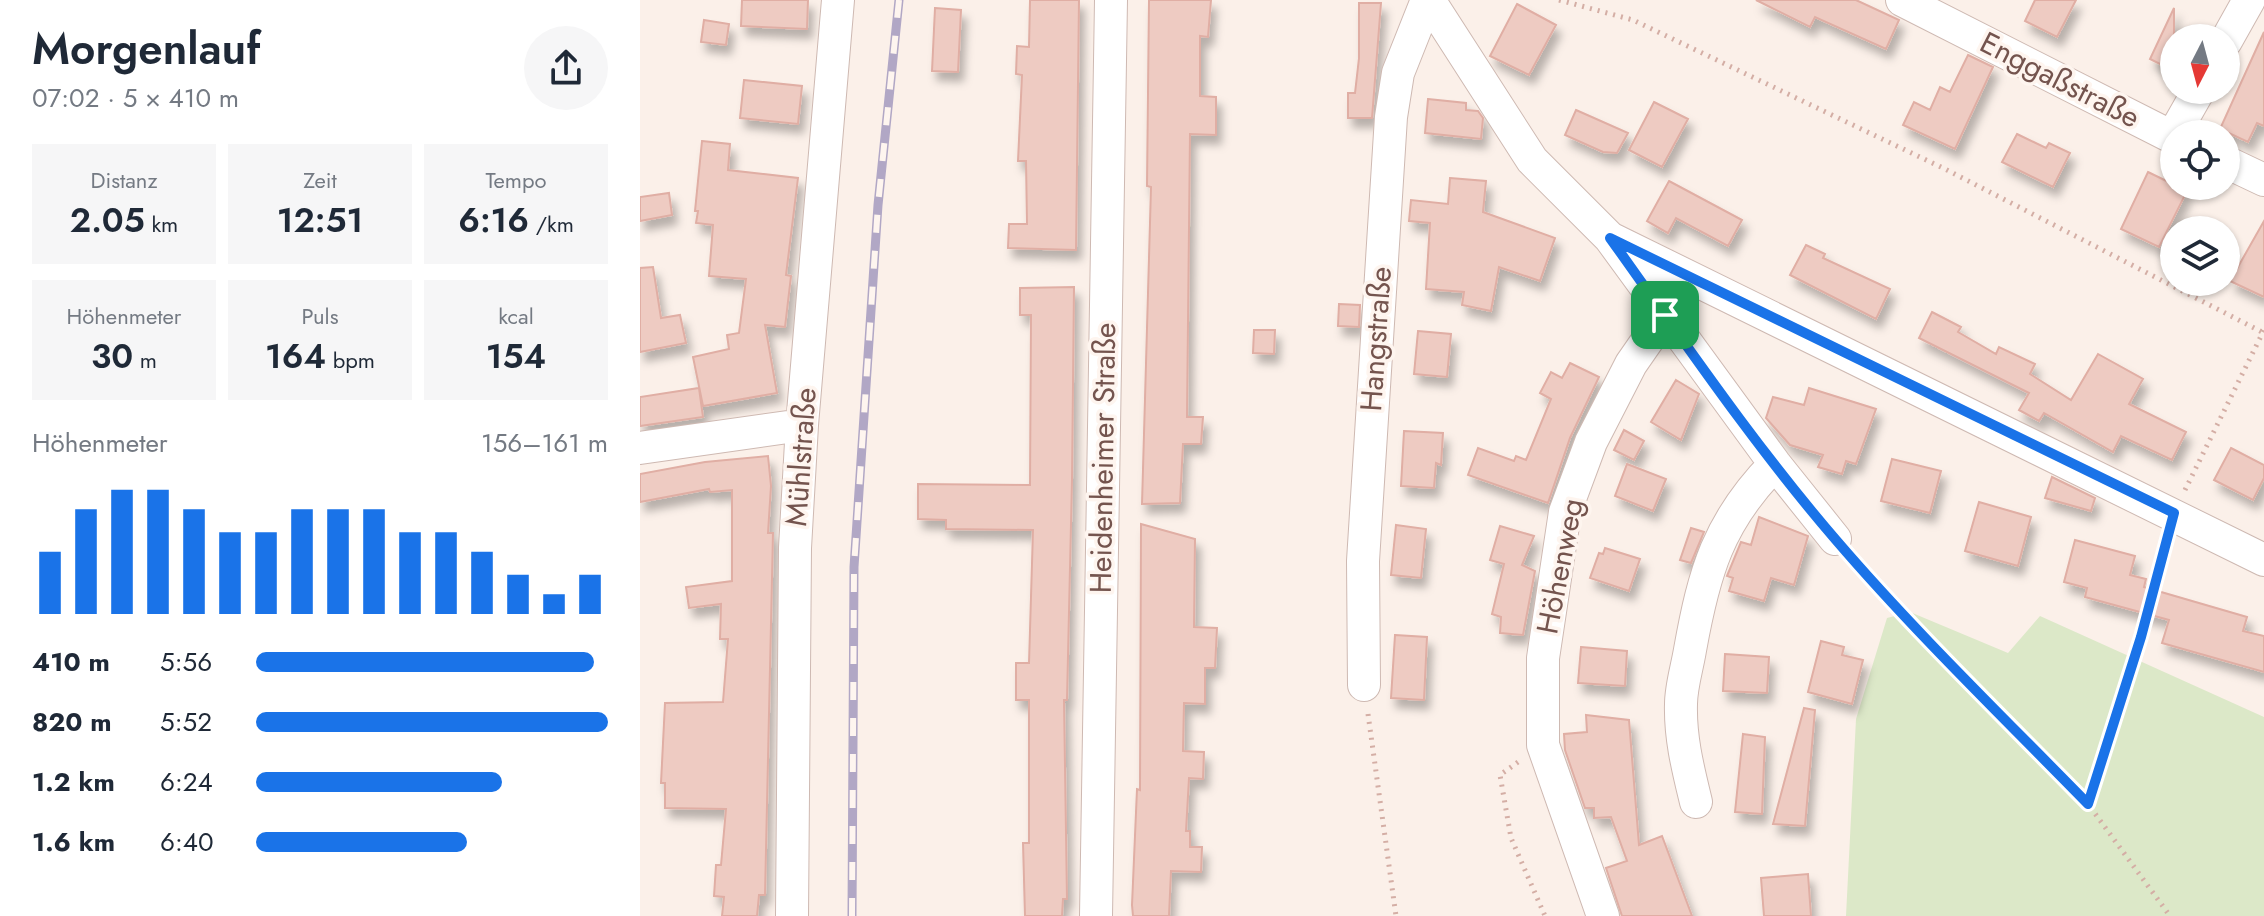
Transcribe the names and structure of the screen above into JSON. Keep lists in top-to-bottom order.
{
  "streets": {
    "street": [
      "Enggaßstraße",
      "Hangstraße",
      "Mühlstraße",
      "Heidenheimer Straße",
      "Höhenweg"
    ]
  },
  "north": "bottom",
  "page": {
    "heading": ["Morgenlauf", "07:02 · 5 × 410 m"],
    "stats": [
      ["Distanz", "2.05 km"],
      ["Zeit", "12:51"],
      ["Tempo", "6:16 /km"],
      ["Höhenmeter", "30 m"],
      ["Puls", "164 bpm"],
      ["kcal", "154"]
    ],
    "chart": ["Höhenmeter", "156–161 m"],
    "list": [
      {
        "name": "410 m",
        "note": "5:56"
      },
      {
        "name": "820 m",
        "note": "5:52"
      },
      {
        "name": "1.2 km",
        "note": "6:24"
      },
      {
        "name": "1.6 km",
        "note": "6:40"
      }
    ]
  }
}
